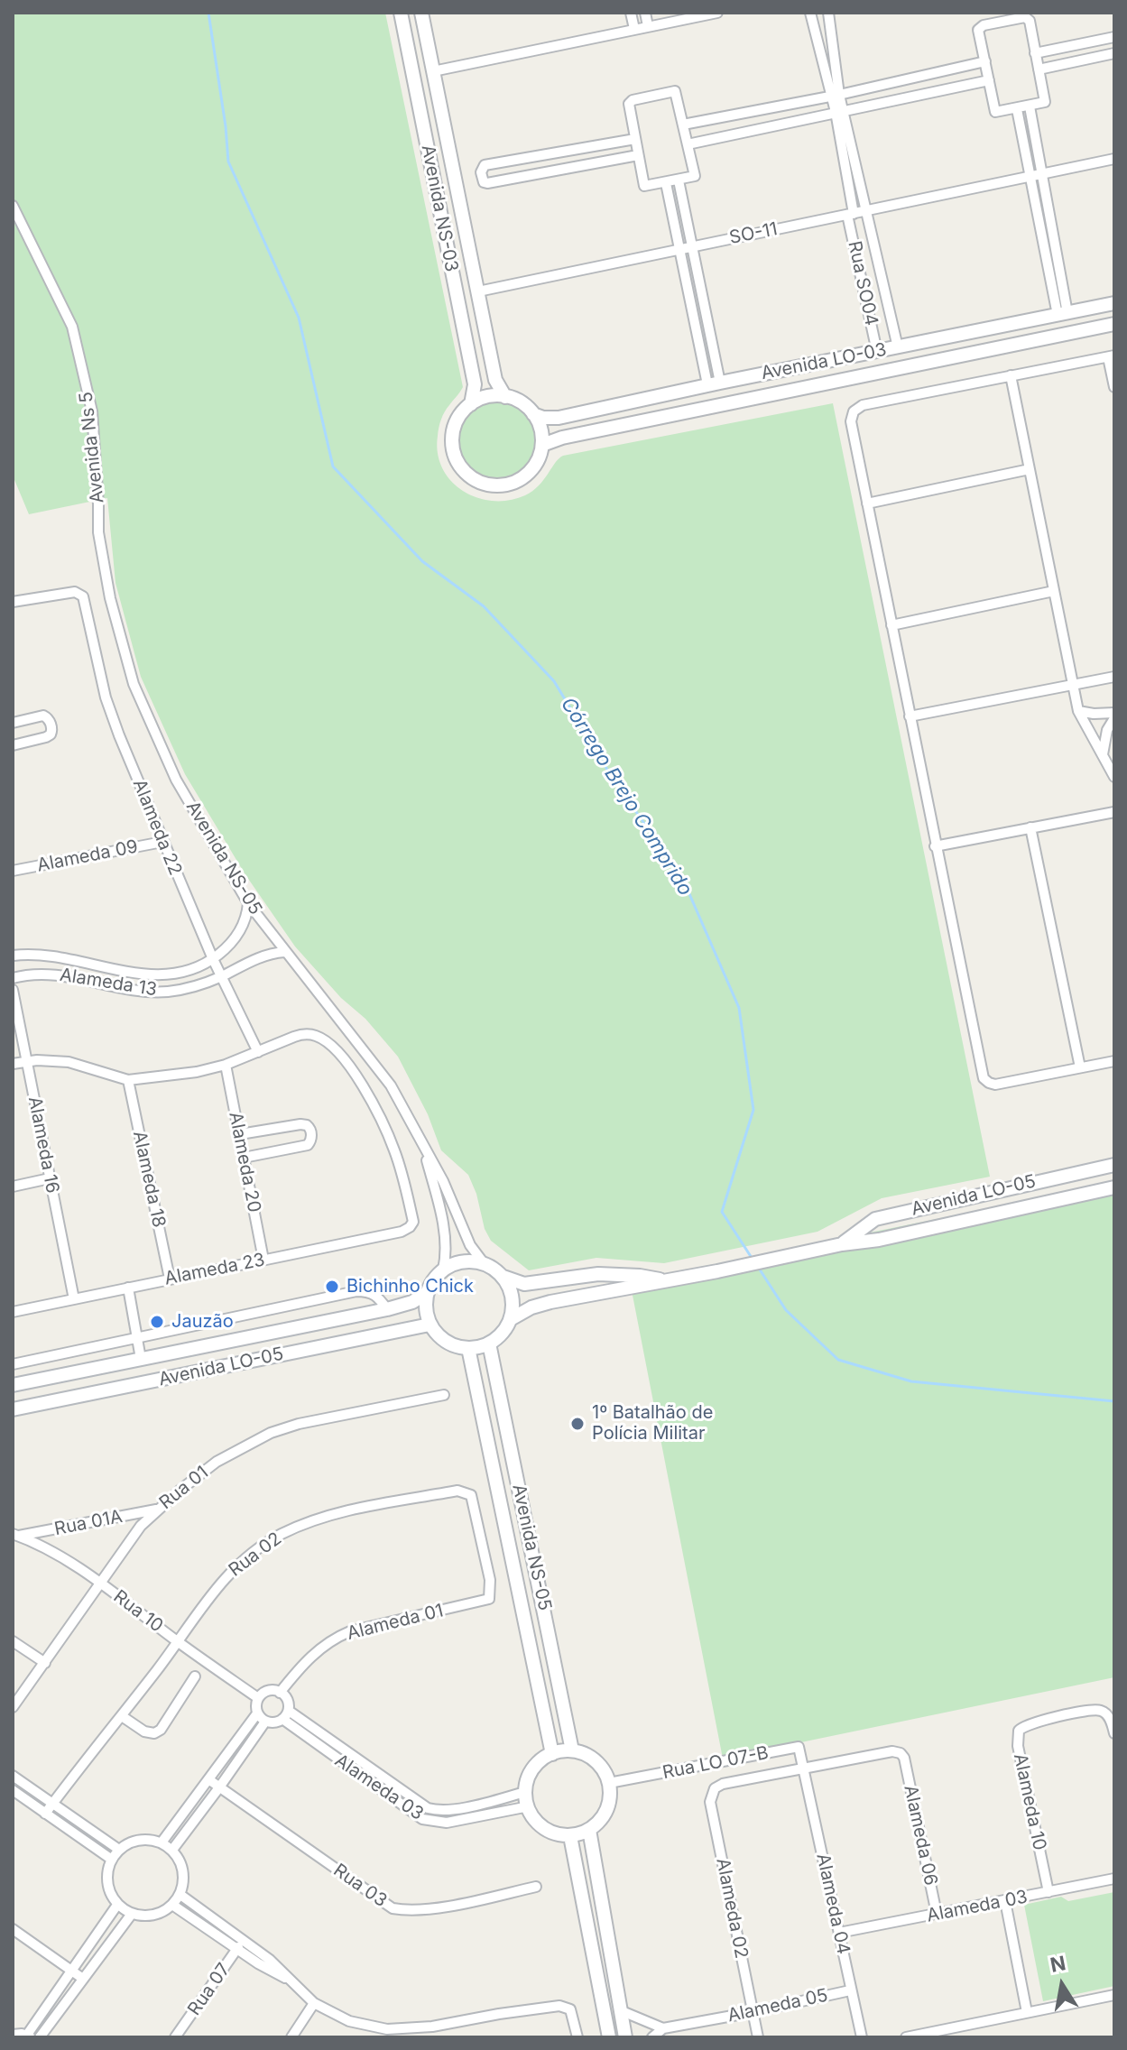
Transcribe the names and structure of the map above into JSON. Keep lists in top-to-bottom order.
{
  "streets": {
    "street": [
      "Avenida NS-03",
      "SO-11",
      "Rua SO04",
      "Avenida LO-03",
      "Avenida Ns 5",
      "Alameda 22",
      "Alameda 09",
      "Avenida NS-05",
      "Alameda 13",
      "Alameda 16",
      "Alameda 20",
      "Alameda 18",
      "Avenida LO-05",
      "Alameda 23",
      "Rua 01",
      "Rua 01A",
      "Rua 02",
      "Rua 10",
      "Alameda 01",
      "Rua LO 07-B",
      "Alameda 03",
      "Alameda 10",
      "Alameda 06",
      "Rua 03",
      "Alameda 04",
      "Alameda 02",
      "Rua 07",
      "Alameda 05"
    ]
  },
  "crossings": [
    ["Avenida NS-03", "SO-11"],
    ["Avenida NS-03", "Avenida LO-03"],
    ["SO-11", "Rua SO04"],
    ["Rua SO04", "Avenida LO-03"],
    ["Avenida Ns 5", "Avenida NS-05"],
    ["Alameda 22", "Alameda 09"],
    ["Alameda 22", "Alameda 13"],
    ["Alameda 22", "Alameda 23"],
    ["Avenida NS-05", "Alameda 13"],
    ["Avenida NS-05", "Avenida LO-05"],
    ["Avenida NS-05", "Rua LO 07-B"],
    ["Avenida NS-05", "Alameda 03"],
    ["Alameda 16", "Alameda 23"],
    ["Alameda 20", "Alameda 23"],
    ["Alameda 18", "Alameda 23"],
    ["Rua 01", "Rua 01A"],
    ["Rua 01", "Rua 10"],
    ["Rua 01A", "Rua 10"],
    ["Rua 02", "Rua 10"],
    ["Rua 02", "Alameda 01"],
    ["Rua 10", "Alameda 01"],
    ["Rua 10", "Alameda 03"],
    ["Alameda 01", "Alameda 03"],
    ["Rua LO 07-B", "Alameda 03"],
    ["Rua LO 07-B", "Alameda 06"],
    ["Rua LO 07-B", "Alameda 04"],
    ["Rua LO 07-B", "Alameda 02"],
    ["Alameda 03", "Alameda 10"],
    ["Alameda 03", "Alameda 06"],
    ["Alameda 03", "Alameda 04"],
    ["Alameda 06", "Alameda 04"],
    ["Alameda 06", "Alameda 02"],
    ["Alameda 04", "Alameda 02"],
    ["Alameda 04", "Alameda 05"],
    ["Alameda 02", "Alameda 05"]
  ],
  "water": ["Córrego Brejo Comprido"],
  "places": ["Bichinho Chick", "Jauzão", "1º Batalhão de Polícia Militar"],
  "north": "top"
}
